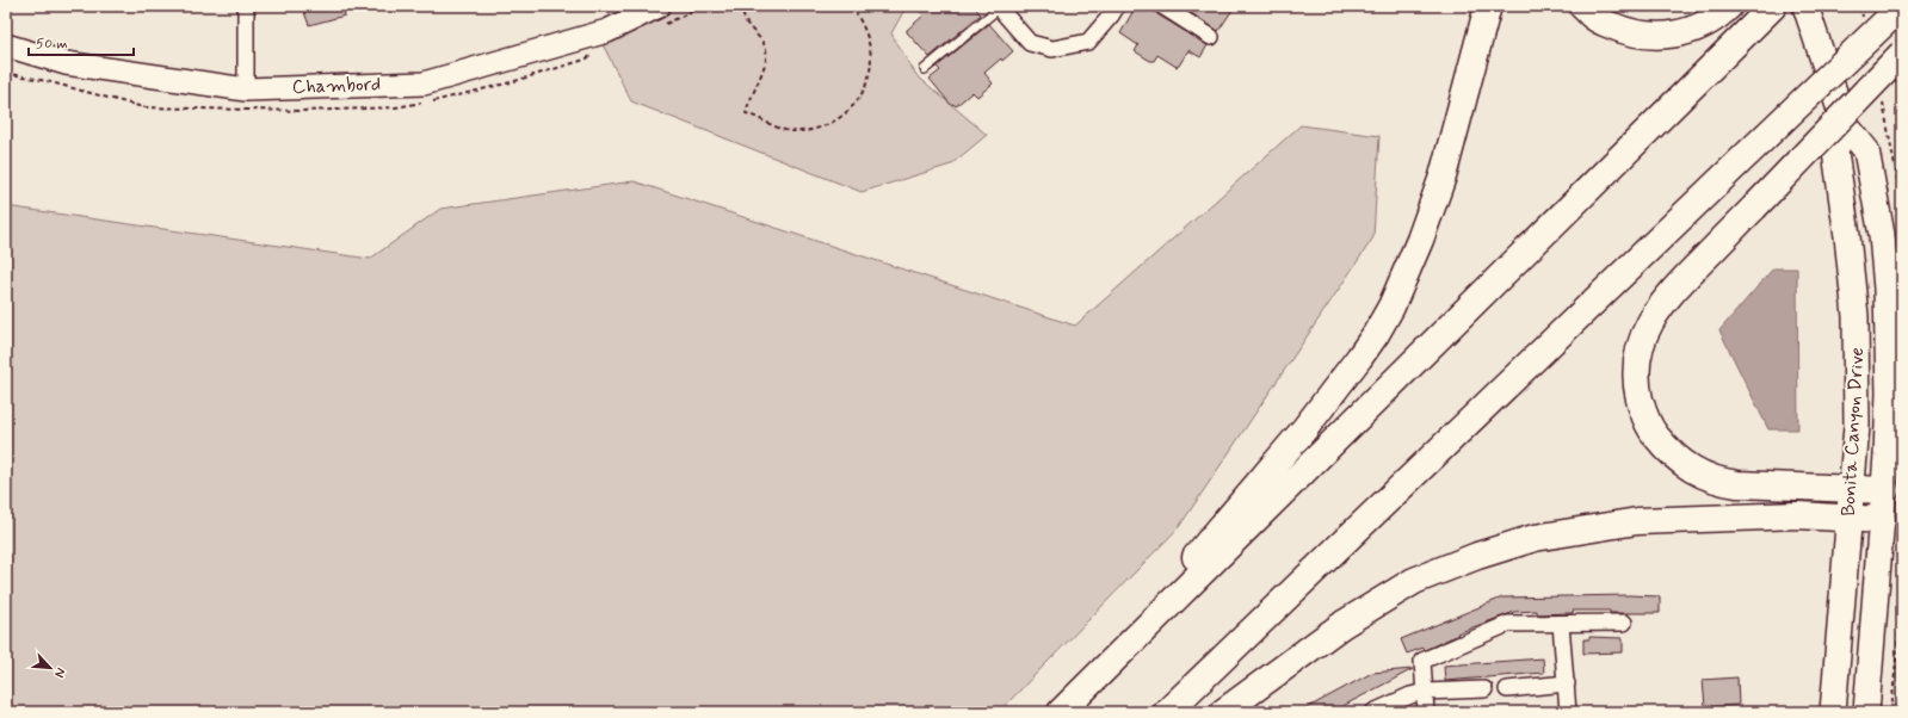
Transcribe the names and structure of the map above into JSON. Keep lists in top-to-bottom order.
{
  "streets": {
    "main road": ["Bonita Canyon Drive"],
    "street": ["Chambord"]
  },
  "scale_bar": "50 m",
  "north": "bottom right"
}
